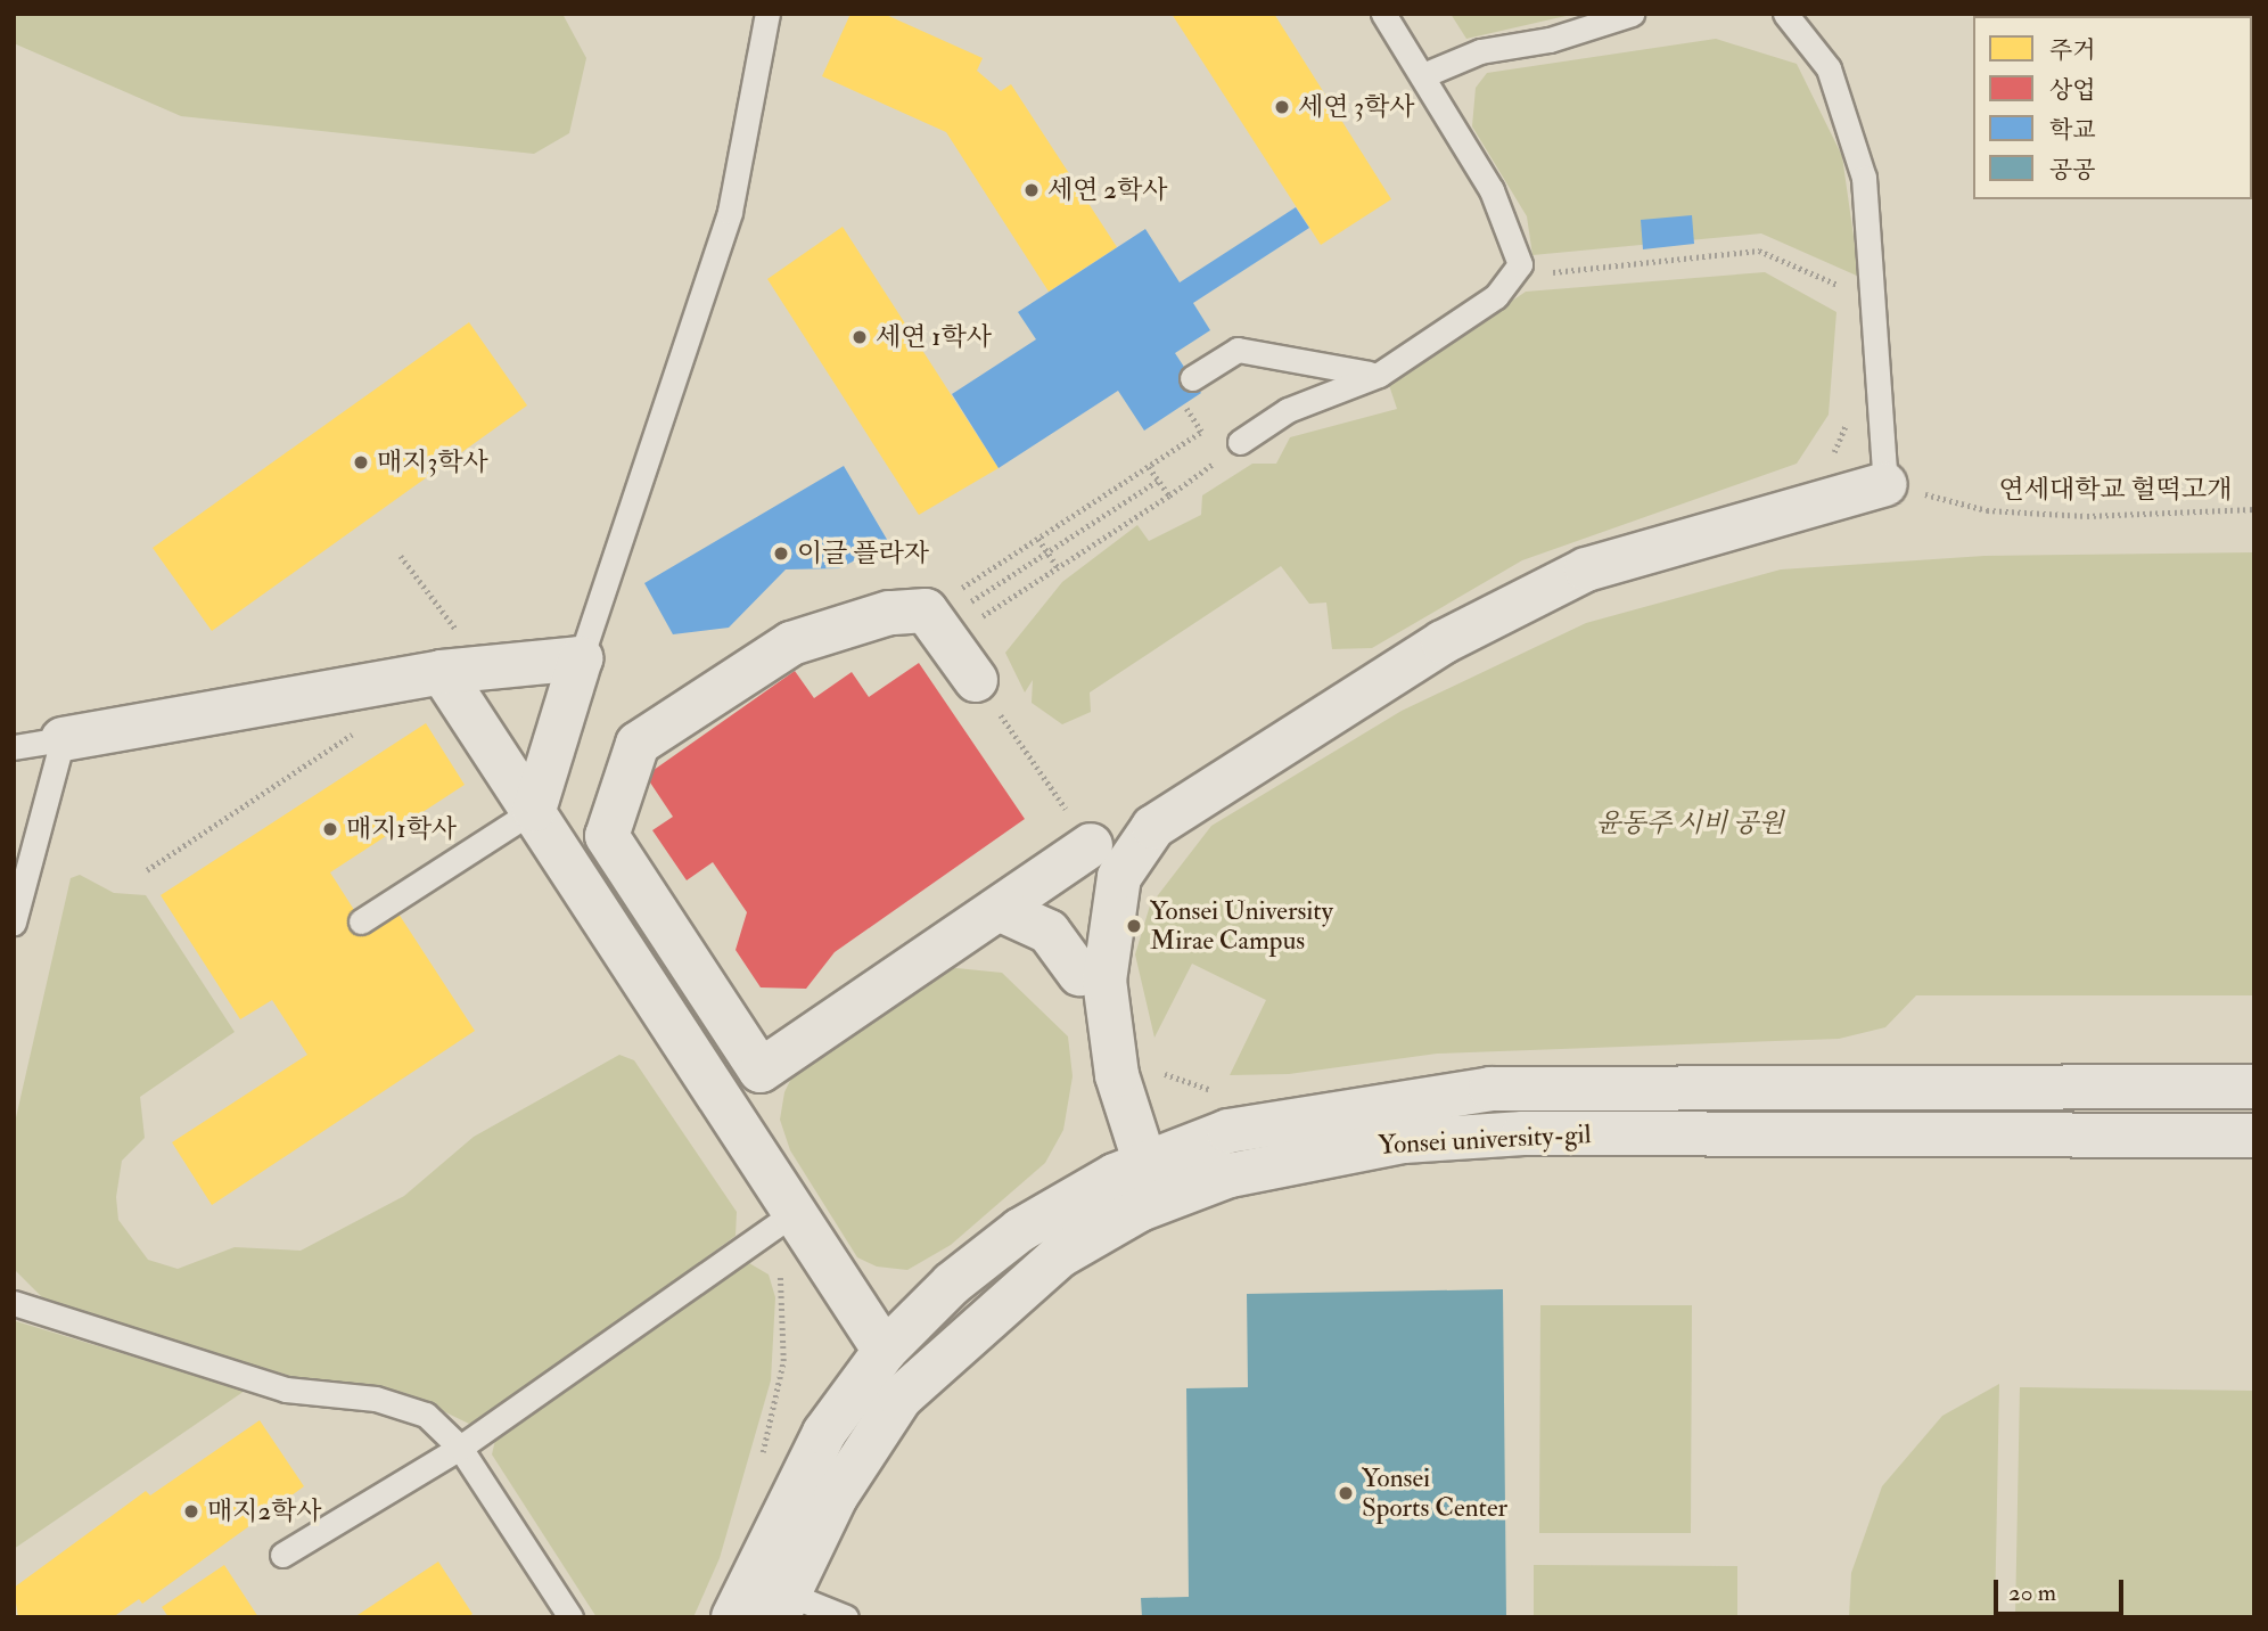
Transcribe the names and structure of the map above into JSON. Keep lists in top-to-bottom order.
{
  "streets": {
    "street": ["Yonsei university-gil"],
    "path": ["연세대학교 헐떡고개"]
  },
  "parks": ["윤동주 시비 공원"],
  "places": [
    "세연 3학사",
    "세연 2학사",
    "세연 1학사",
    "매지3학사",
    "이글 플라자",
    "매지1학사",
    "Yonsei University Mirae Campus",
    "Yonsei Sports Center",
    "매지2학사"
  ],
  "legend": [
    "주거",
    "상업",
    "학교",
    "공공"
  ],
  "scale_bar": "20 m"
}
